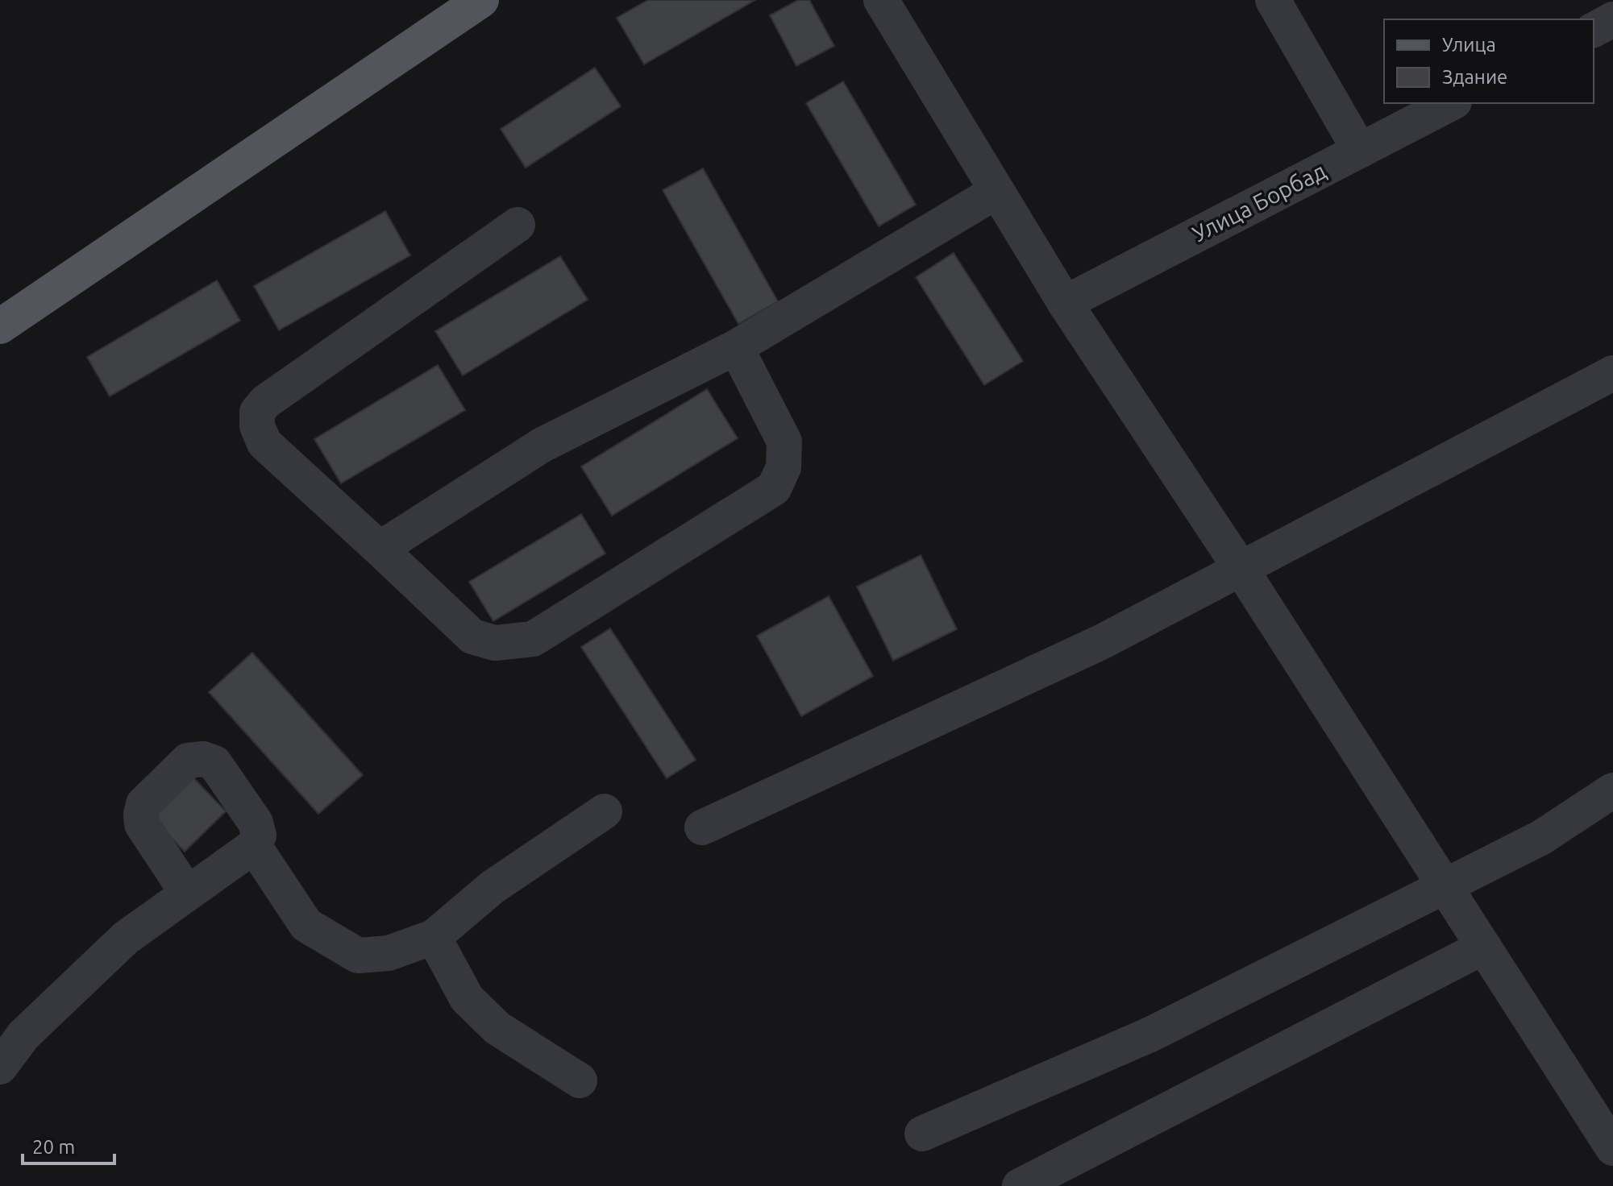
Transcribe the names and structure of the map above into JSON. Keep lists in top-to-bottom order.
{
  "streets": {
    "street": ["Улица Борбад"]
  },
  "legend": ["Улица", "Здание"],
  "scale_bar": "20 m"
}
